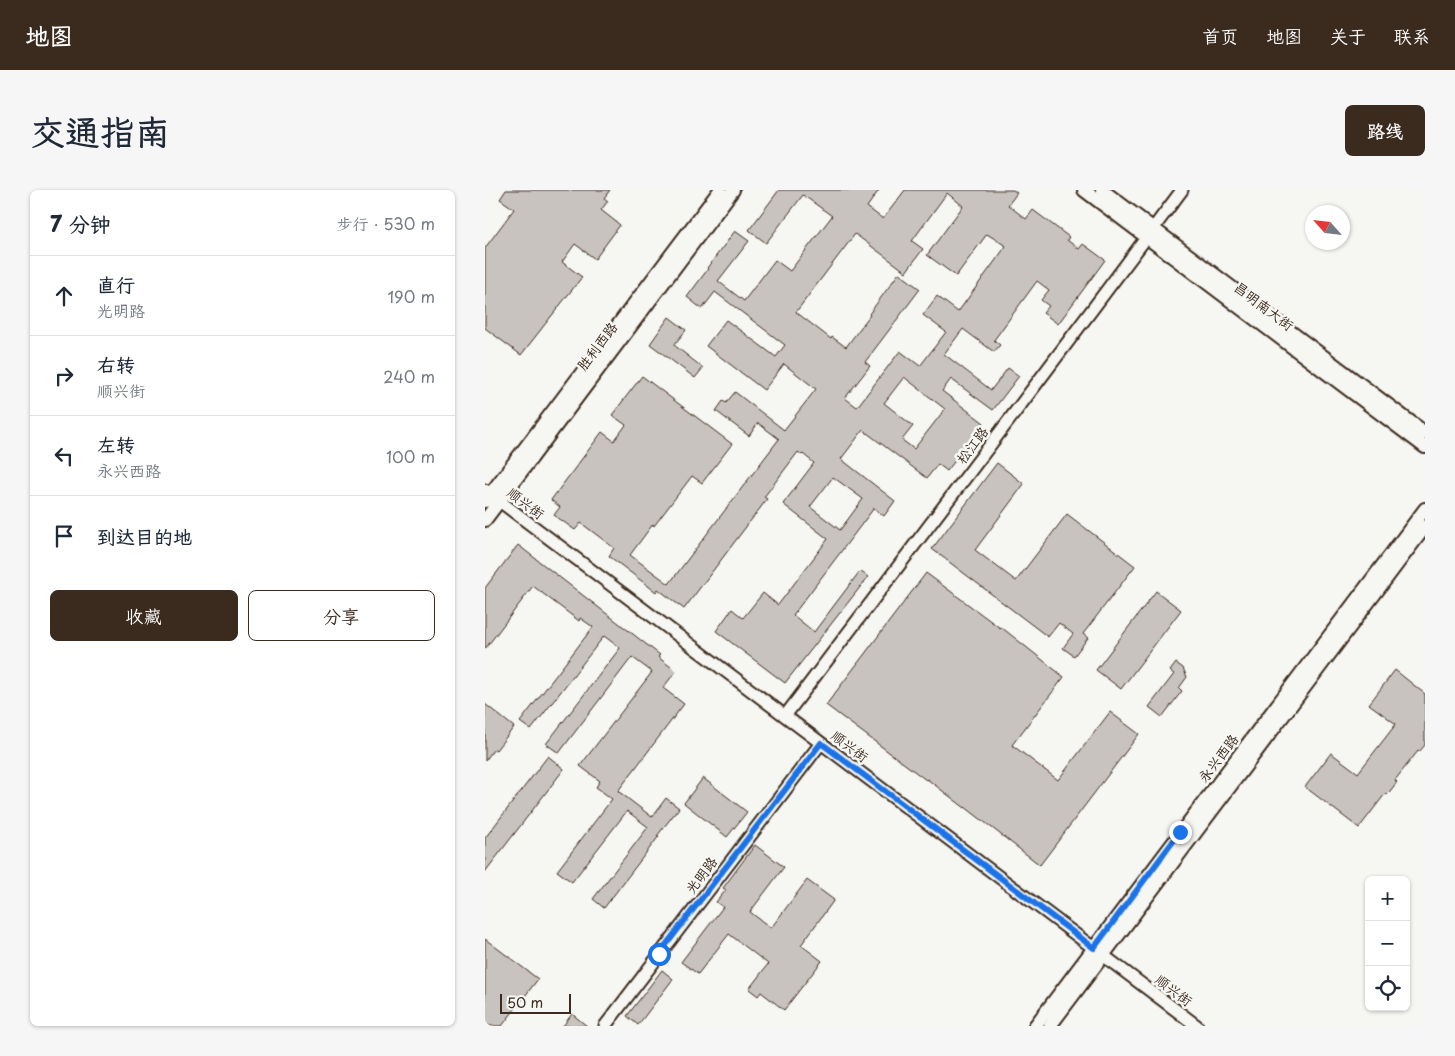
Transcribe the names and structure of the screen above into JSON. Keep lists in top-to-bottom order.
{
  "streets": {
    "main road": ["昌明南大街", "胜利西路", "永兴西路"],
    "street": ["松江路", "顺兴街", "光明路"]
  },
  "crossings": [
    ["昌明南大街", "松江路"],
    ["胜利西路", "顺兴街"],
    ["松江路", "顺兴街"],
    ["顺兴街", "永兴西路"],
    ["顺兴街", "光明路"]
  ],
  "scale_bar": "50 m",
  "north": "top left",
  "page": {
    "header": "地图",
    "nav": [
      "首页",
      "地图",
      "关于",
      "联系"
    ],
    "title": "交通指南",
    "buttons": [
      "路线",
      ["收藏", "分享"]
    ],
    "heading": ["7 分钟", "步行 · 530 m"],
    "list": [
      ["直行", "光明路", "190 m"],
      ["右转", "顺兴街", "240 m"],
      ["左转", "永兴西路", "100 m"],
      "到达目的地"
    ],
    "map_buttons": ["+", "−"],
    "scale": "50 m"
  }
}
